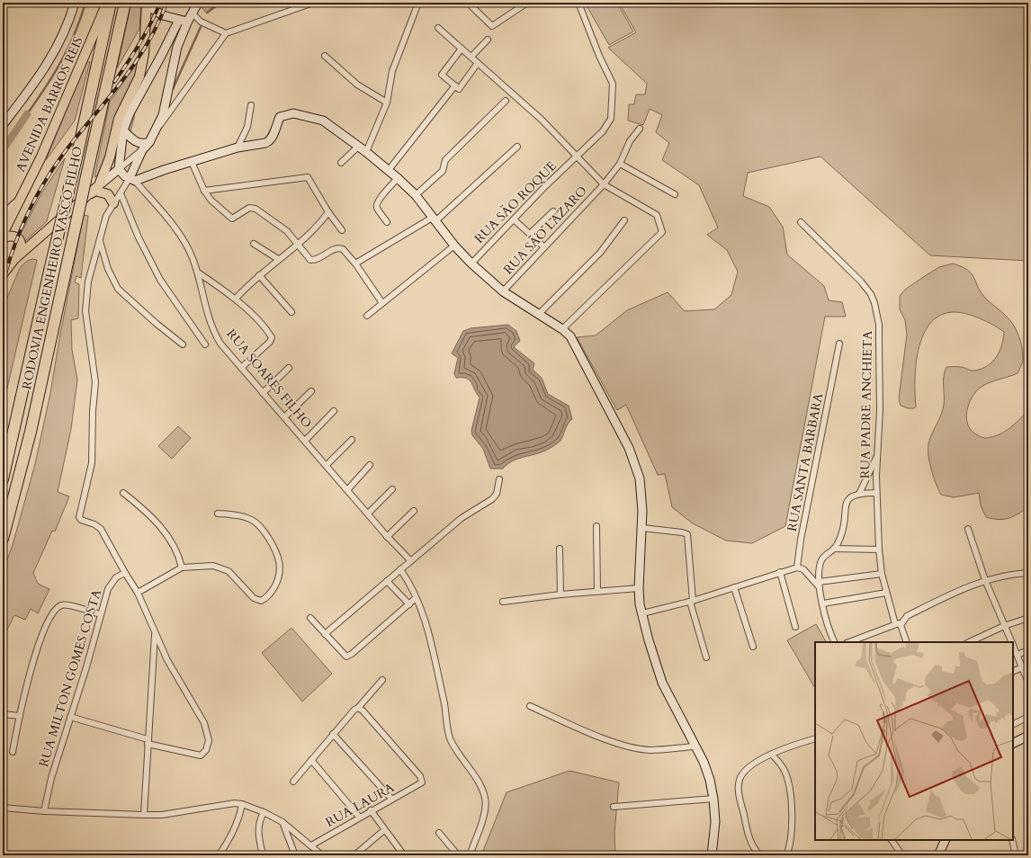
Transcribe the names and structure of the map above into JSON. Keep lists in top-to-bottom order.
{
  "streets": {
    "highway": ["RODOVIA ENGENHEIRO VASCO FILHO"],
    "main road": ["AVENIDA BARROS REIS"],
    "street": [
      "RUA SÃO ROQUE",
      "RUA SÃO LAZARO",
      "RUA SOARES FILHO",
      "RUA PADRE ANCHIETA",
      "RUA SANTA BARBARA",
      "RUA MILTON GOMES COSTA",
      "RUA LAURA"
    ]
  }
}
